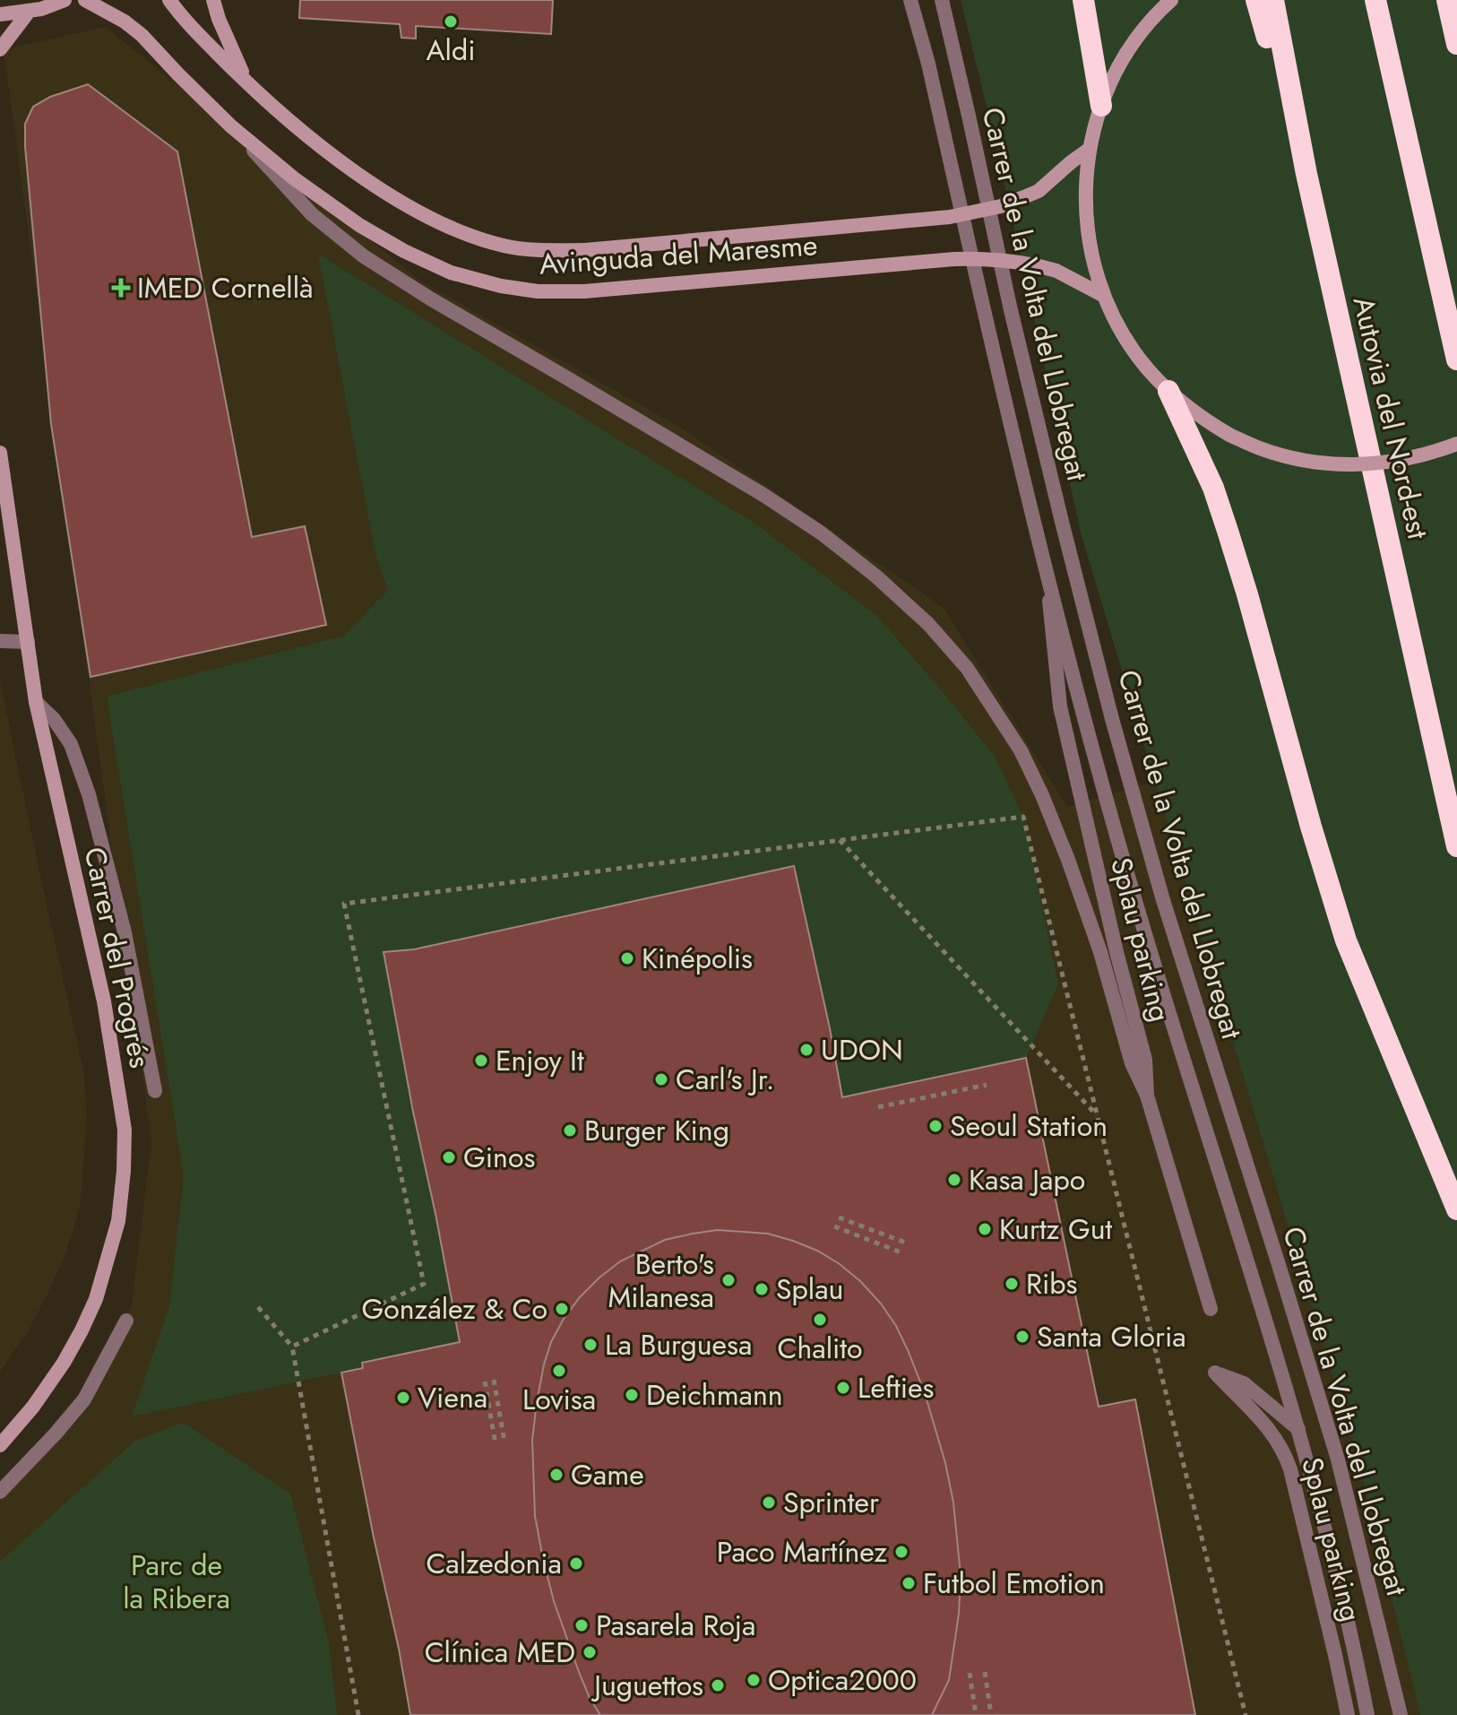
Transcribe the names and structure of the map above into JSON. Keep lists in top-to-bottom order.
{
  "streets": {
    "highway": ["Autovia del Nord-est"],
    "main road": ["Avinguda del Maresme", "Carrer del Progrés"],
    "street": ["Carrer de la Volta del Llobregat", "Splau parking"]
  },
  "crossings": [
    ["Carrer de la Volta del Llobregat", "Splau parking"]
  ],
  "parks": ["Parc de la Ribera"],
  "places": {
    "other": [
      "Aldi",
      "Kinépolis",
      "UDON",
      "Enjoy It",
      "Carl's Jr.",
      "Seoul Station",
      "Burger King",
      "Ginos",
      "Kasa Japo",
      "Kurtz Gut",
      "Berto's Milanesa",
      "Ribs",
      "Splau",
      "González & Co",
      "Chalito",
      "Santa Gloria",
      "La Burguesa",
      "Lovisa",
      "Lefties",
      "Deichmann",
      "Viena",
      "Game",
      "Sprinter",
      "Paco Martínez",
      "Calzedonia",
      "Futbol Emotion",
      "Pasarela Roja",
      "Clínica MED",
      "Optica2000",
      "Juguettos"
    ],
    "health": ["IMED Cornellà"]
  }
}
